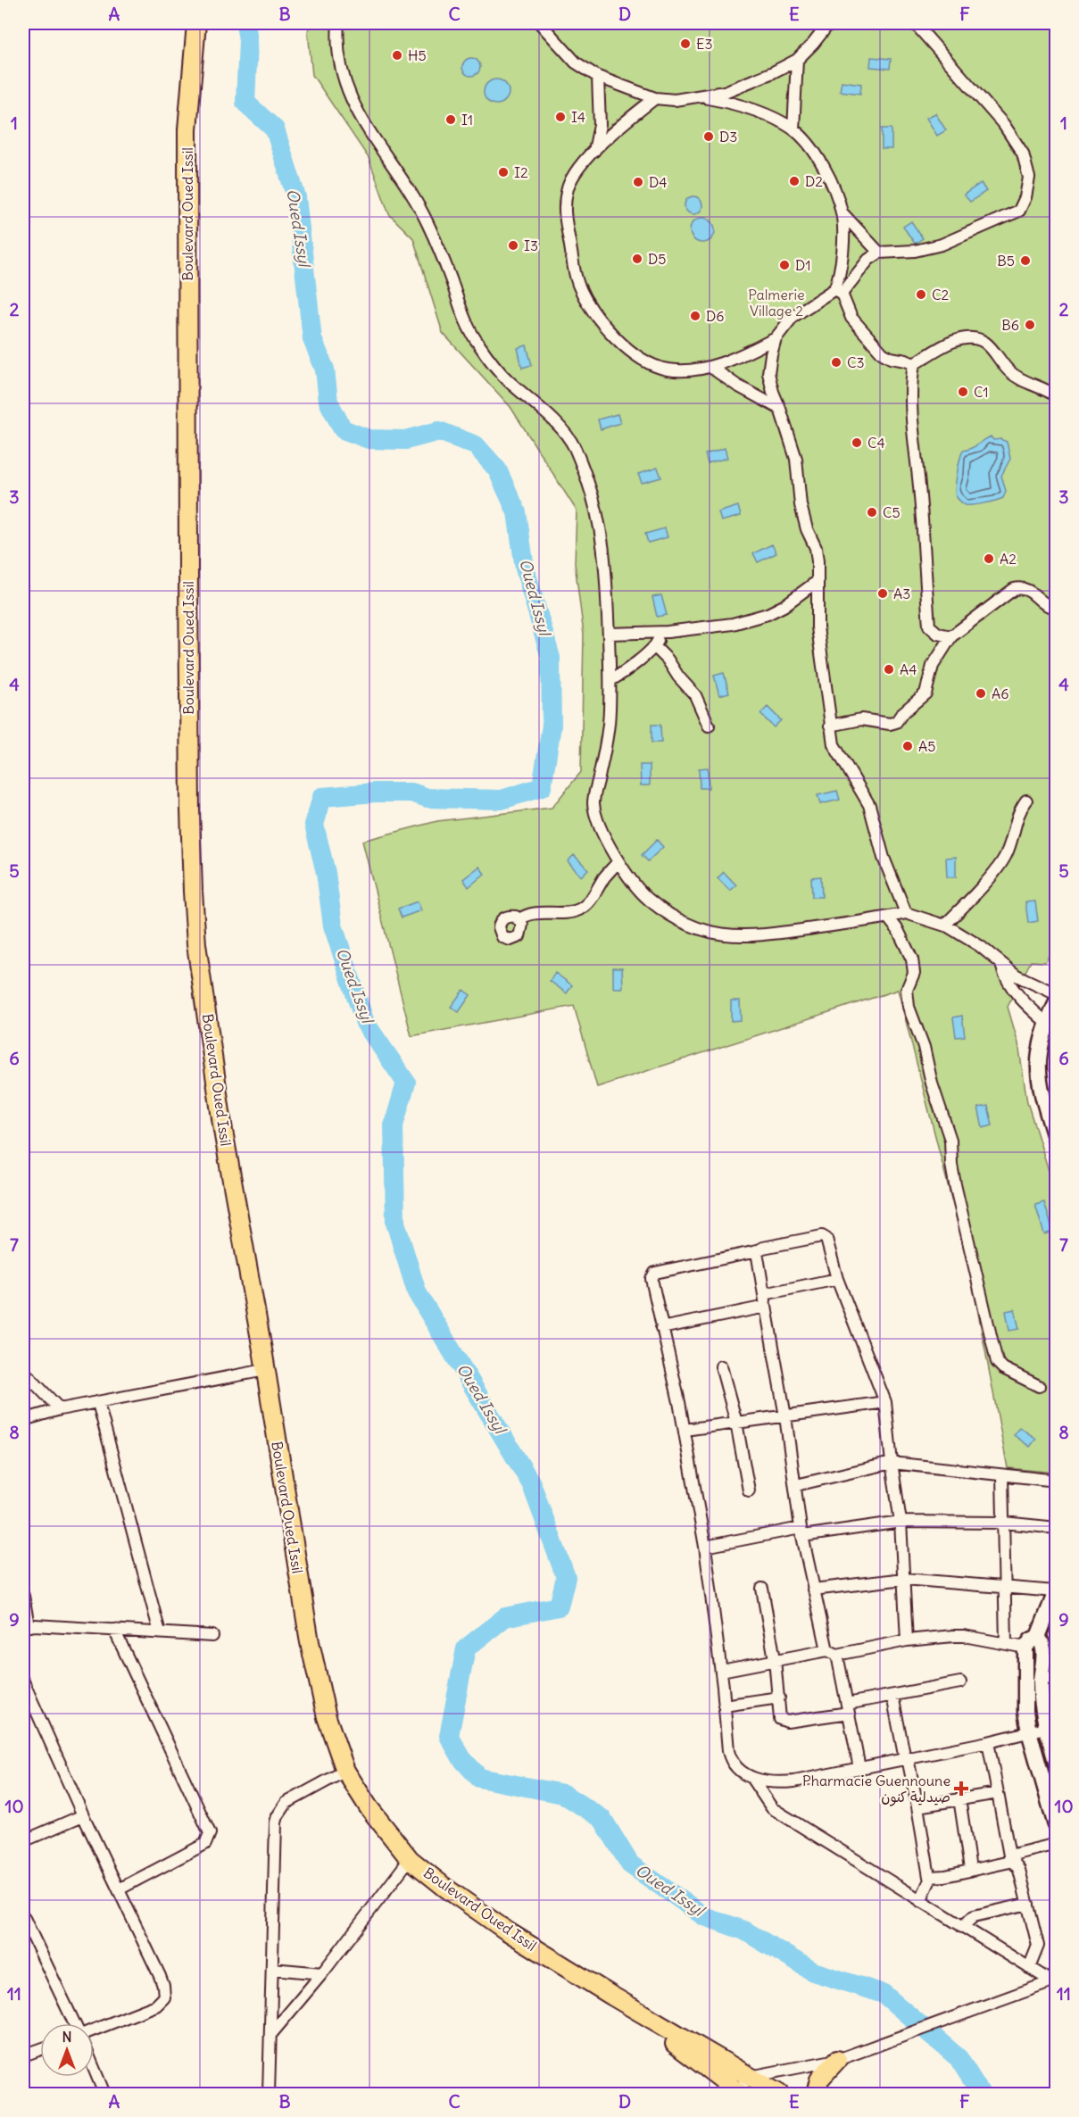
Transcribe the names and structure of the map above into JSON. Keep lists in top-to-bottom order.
{
  "streets": {
    "main road": ["Boulevard Oued Issil"]
  },
  "water": ["Oued Issyl"],
  "parks": ["Palmerie Village 2"],
  "places": {
    "other": [
      "E3",
      "H5",
      "I4",
      "I1",
      "D3",
      "I2",
      "D2",
      "D4",
      "I3",
      "D5",
      "B5",
      "D1",
      "C2",
      "D6",
      "B6",
      "C3",
      "C1",
      "C4",
      "C5",
      "A2",
      "A3",
      "A4",
      "A6",
      "A5"
    ],
    "health": ["Pharmacie Guennoune صيدلية كنون"]
  },
  "north": "top",
  "grid": {
    "columns": [
      "A",
      "B",
      "C",
      "D",
      "E",
      "F"
    ],
    "rows": [
      "1",
      "2",
      "3",
      "4",
      "5",
      "6",
      "7",
      "8",
      "9",
      "10",
      "11"
    ]
  }
}
